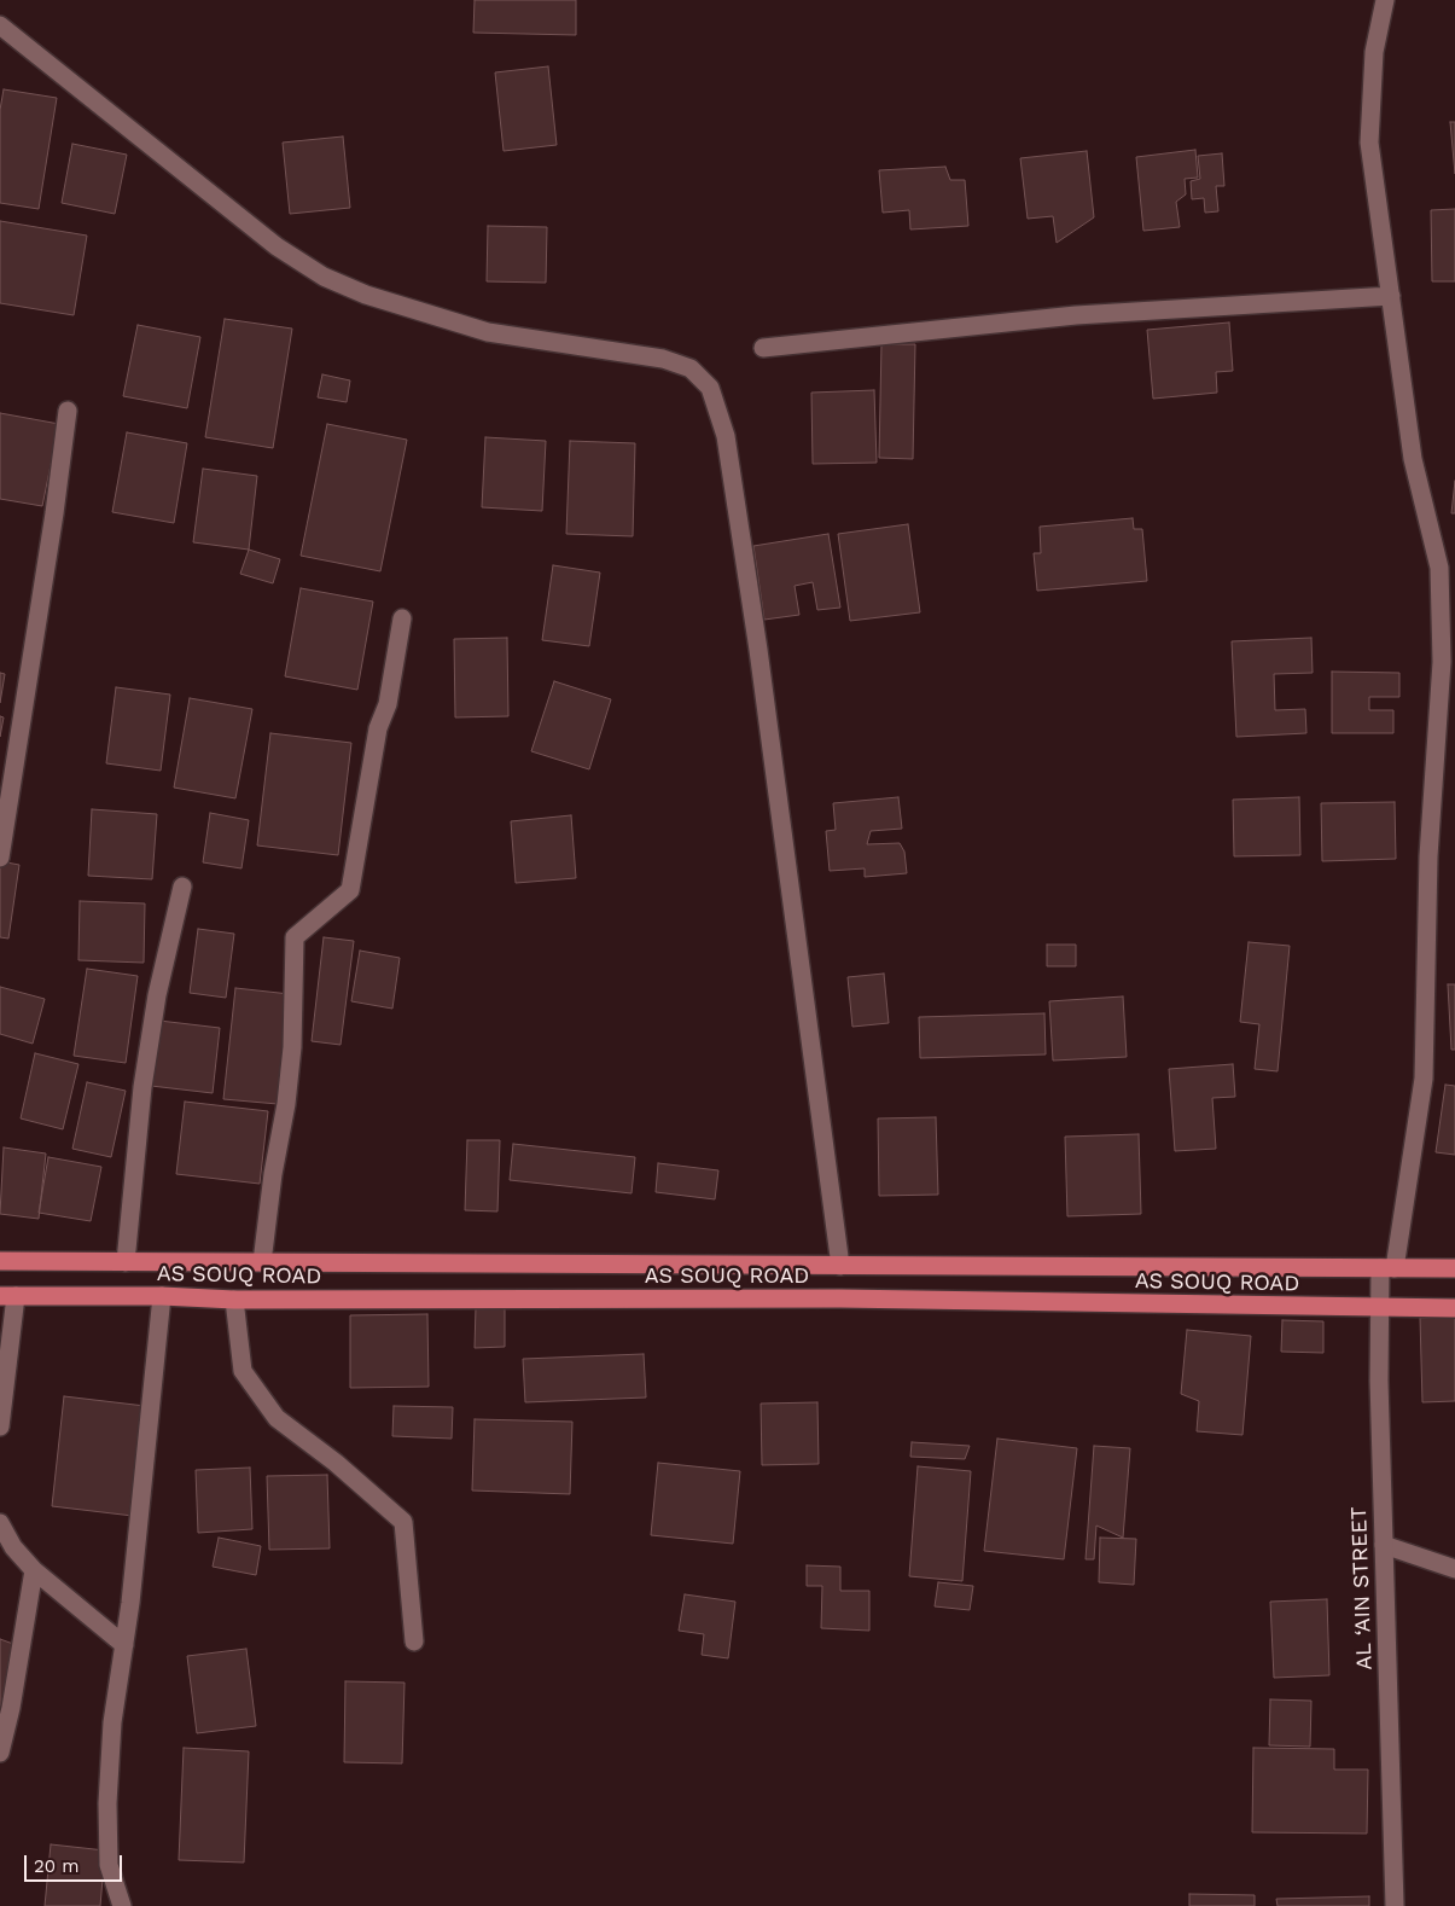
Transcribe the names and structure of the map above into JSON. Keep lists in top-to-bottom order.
{
  "streets": {
    "main road": ["AS SOUQ ROAD"],
    "street": ["AL ‘AIN STREET"]
  },
  "crossings": [
    ["AS SOUQ ROAD", "AL ‘AIN STREET"]
  ],
  "scale_bar": "20 m"
}
